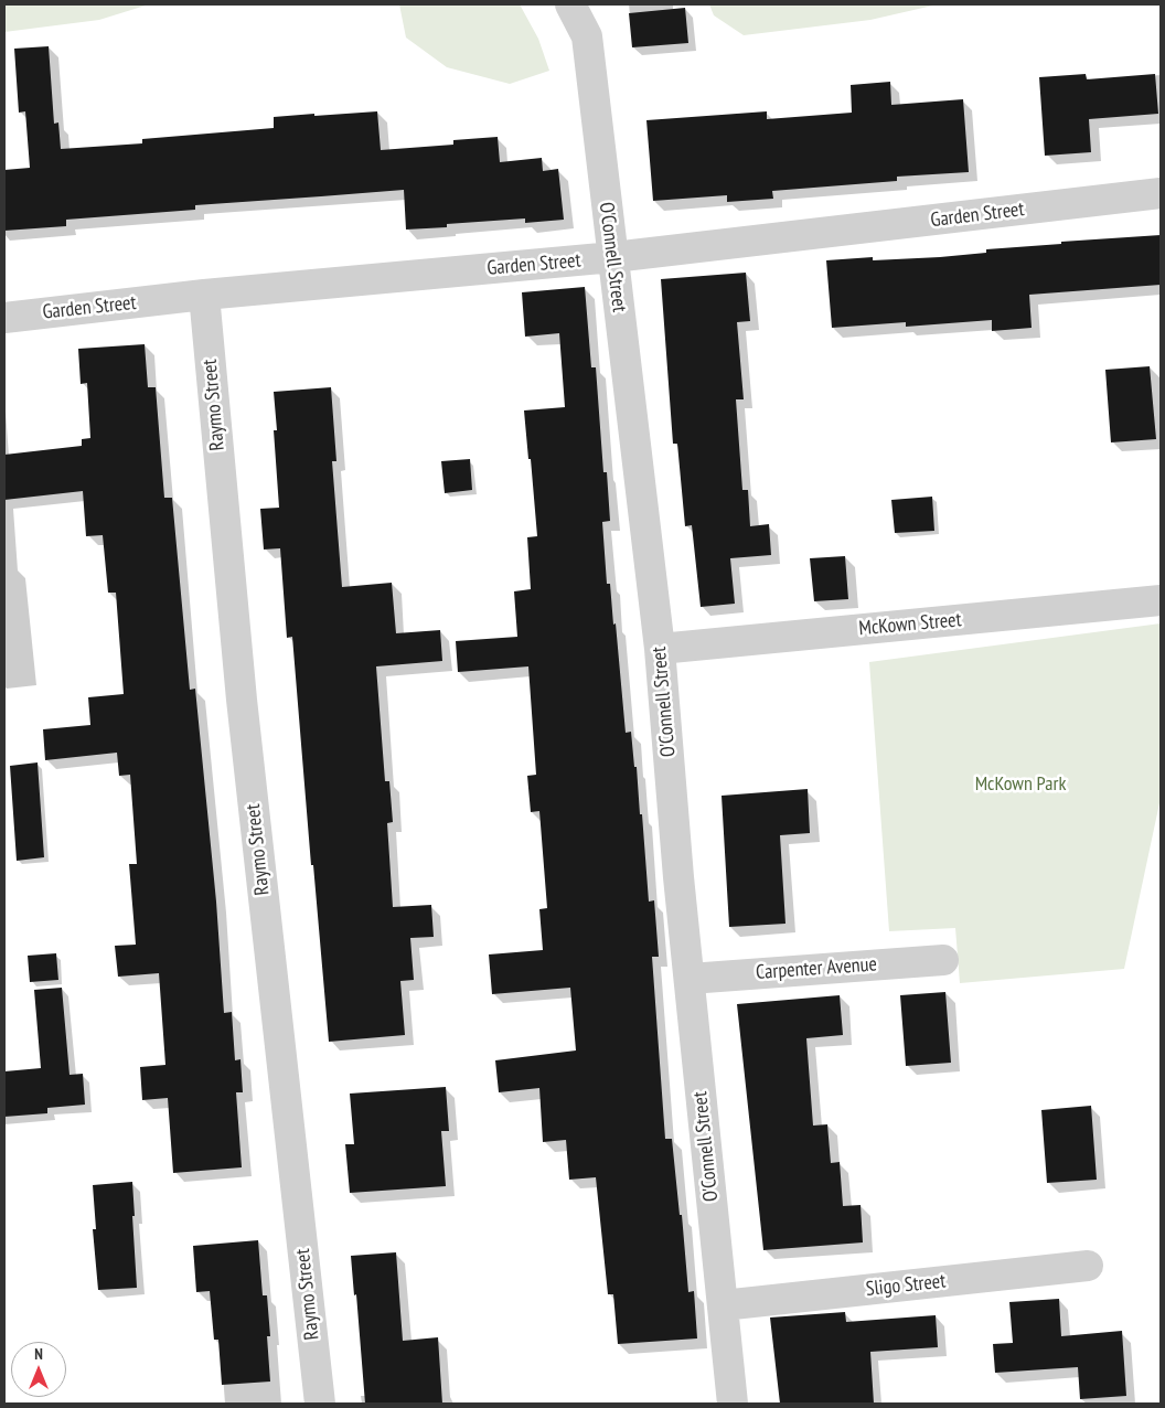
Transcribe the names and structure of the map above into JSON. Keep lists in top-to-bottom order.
{
  "streets": {
    "street": [
      "Garden Street",
      "O'Connell Street",
      "Raymo Street",
      "McKown Street",
      "Carpenter Avenue",
      "Sligo Street"
    ]
  },
  "crossings": [
    ["Garden Street", "O'Connell Street"],
    ["Garden Street", "Raymo Street"],
    ["O'Connell Street", "McKown Street"],
    ["O'Connell Street", "Carpenter Avenue"],
    ["O'Connell Street", "Sligo Street"]
  ],
  "parks": ["McKown Park"],
  "north": "top"
}
